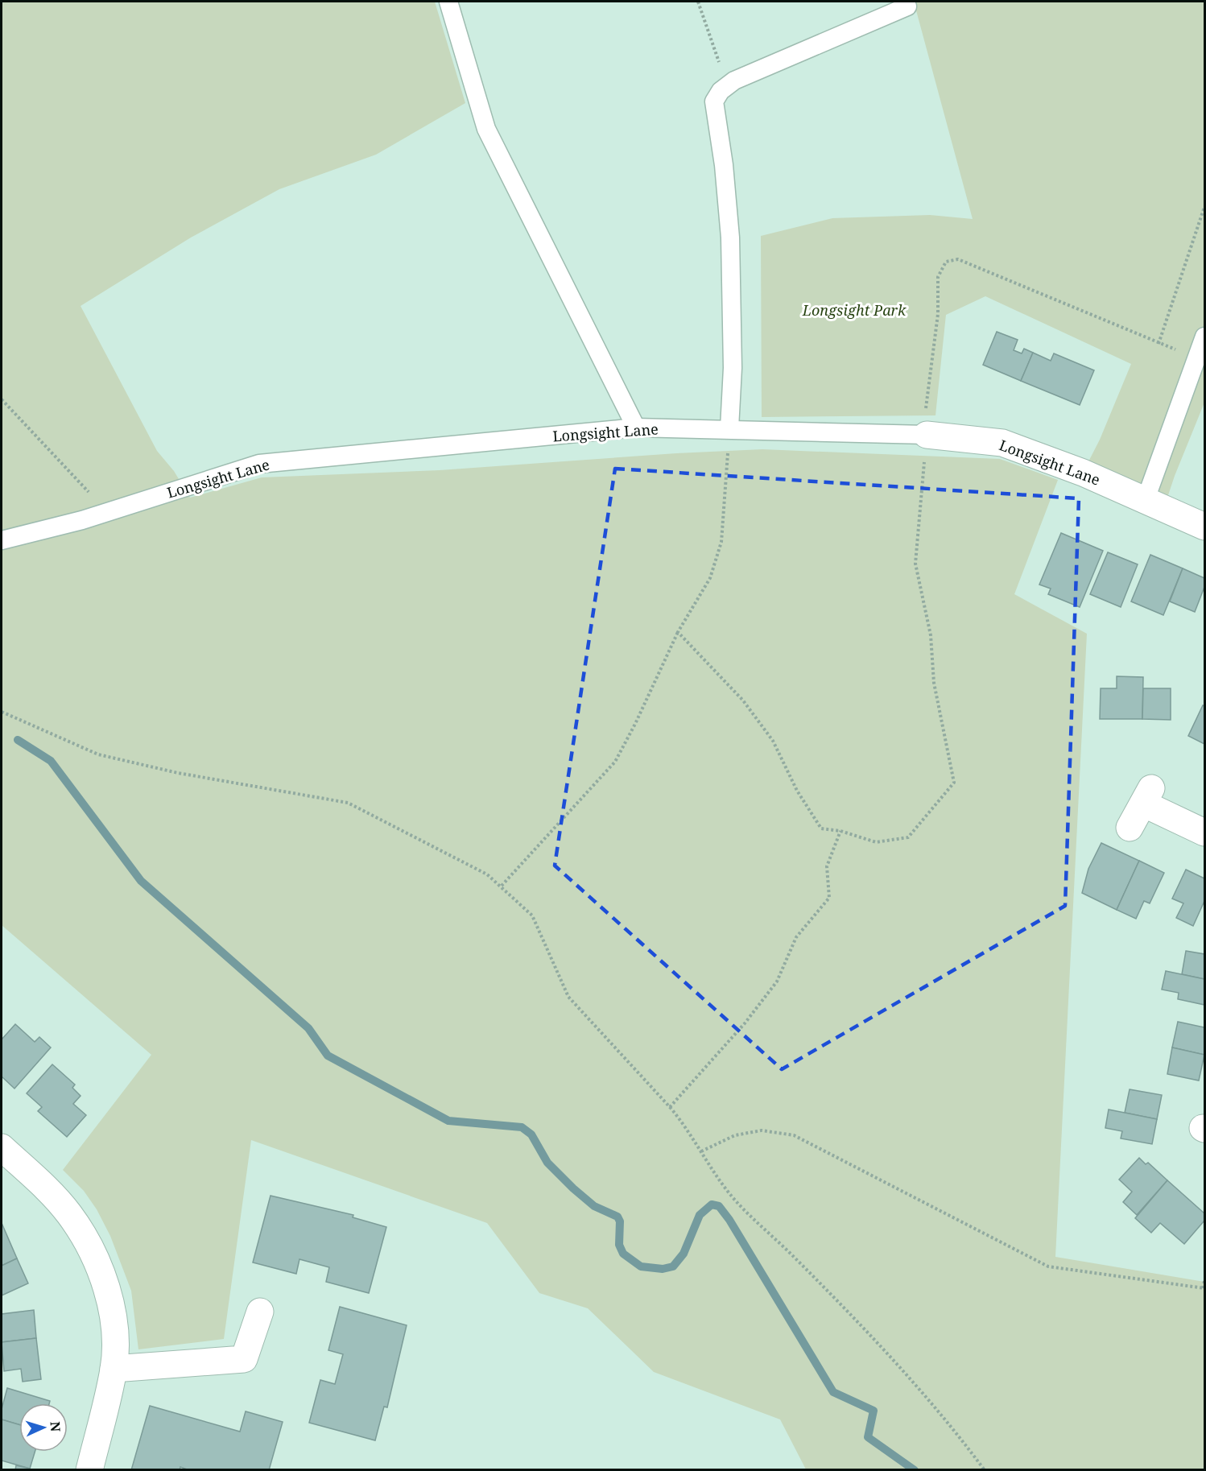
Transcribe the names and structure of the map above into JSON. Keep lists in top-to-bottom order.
{
  "streets": {
    "street": ["Longsight Lane"]
  },
  "parks": ["Longsight Park"],
  "north": "right"
}
